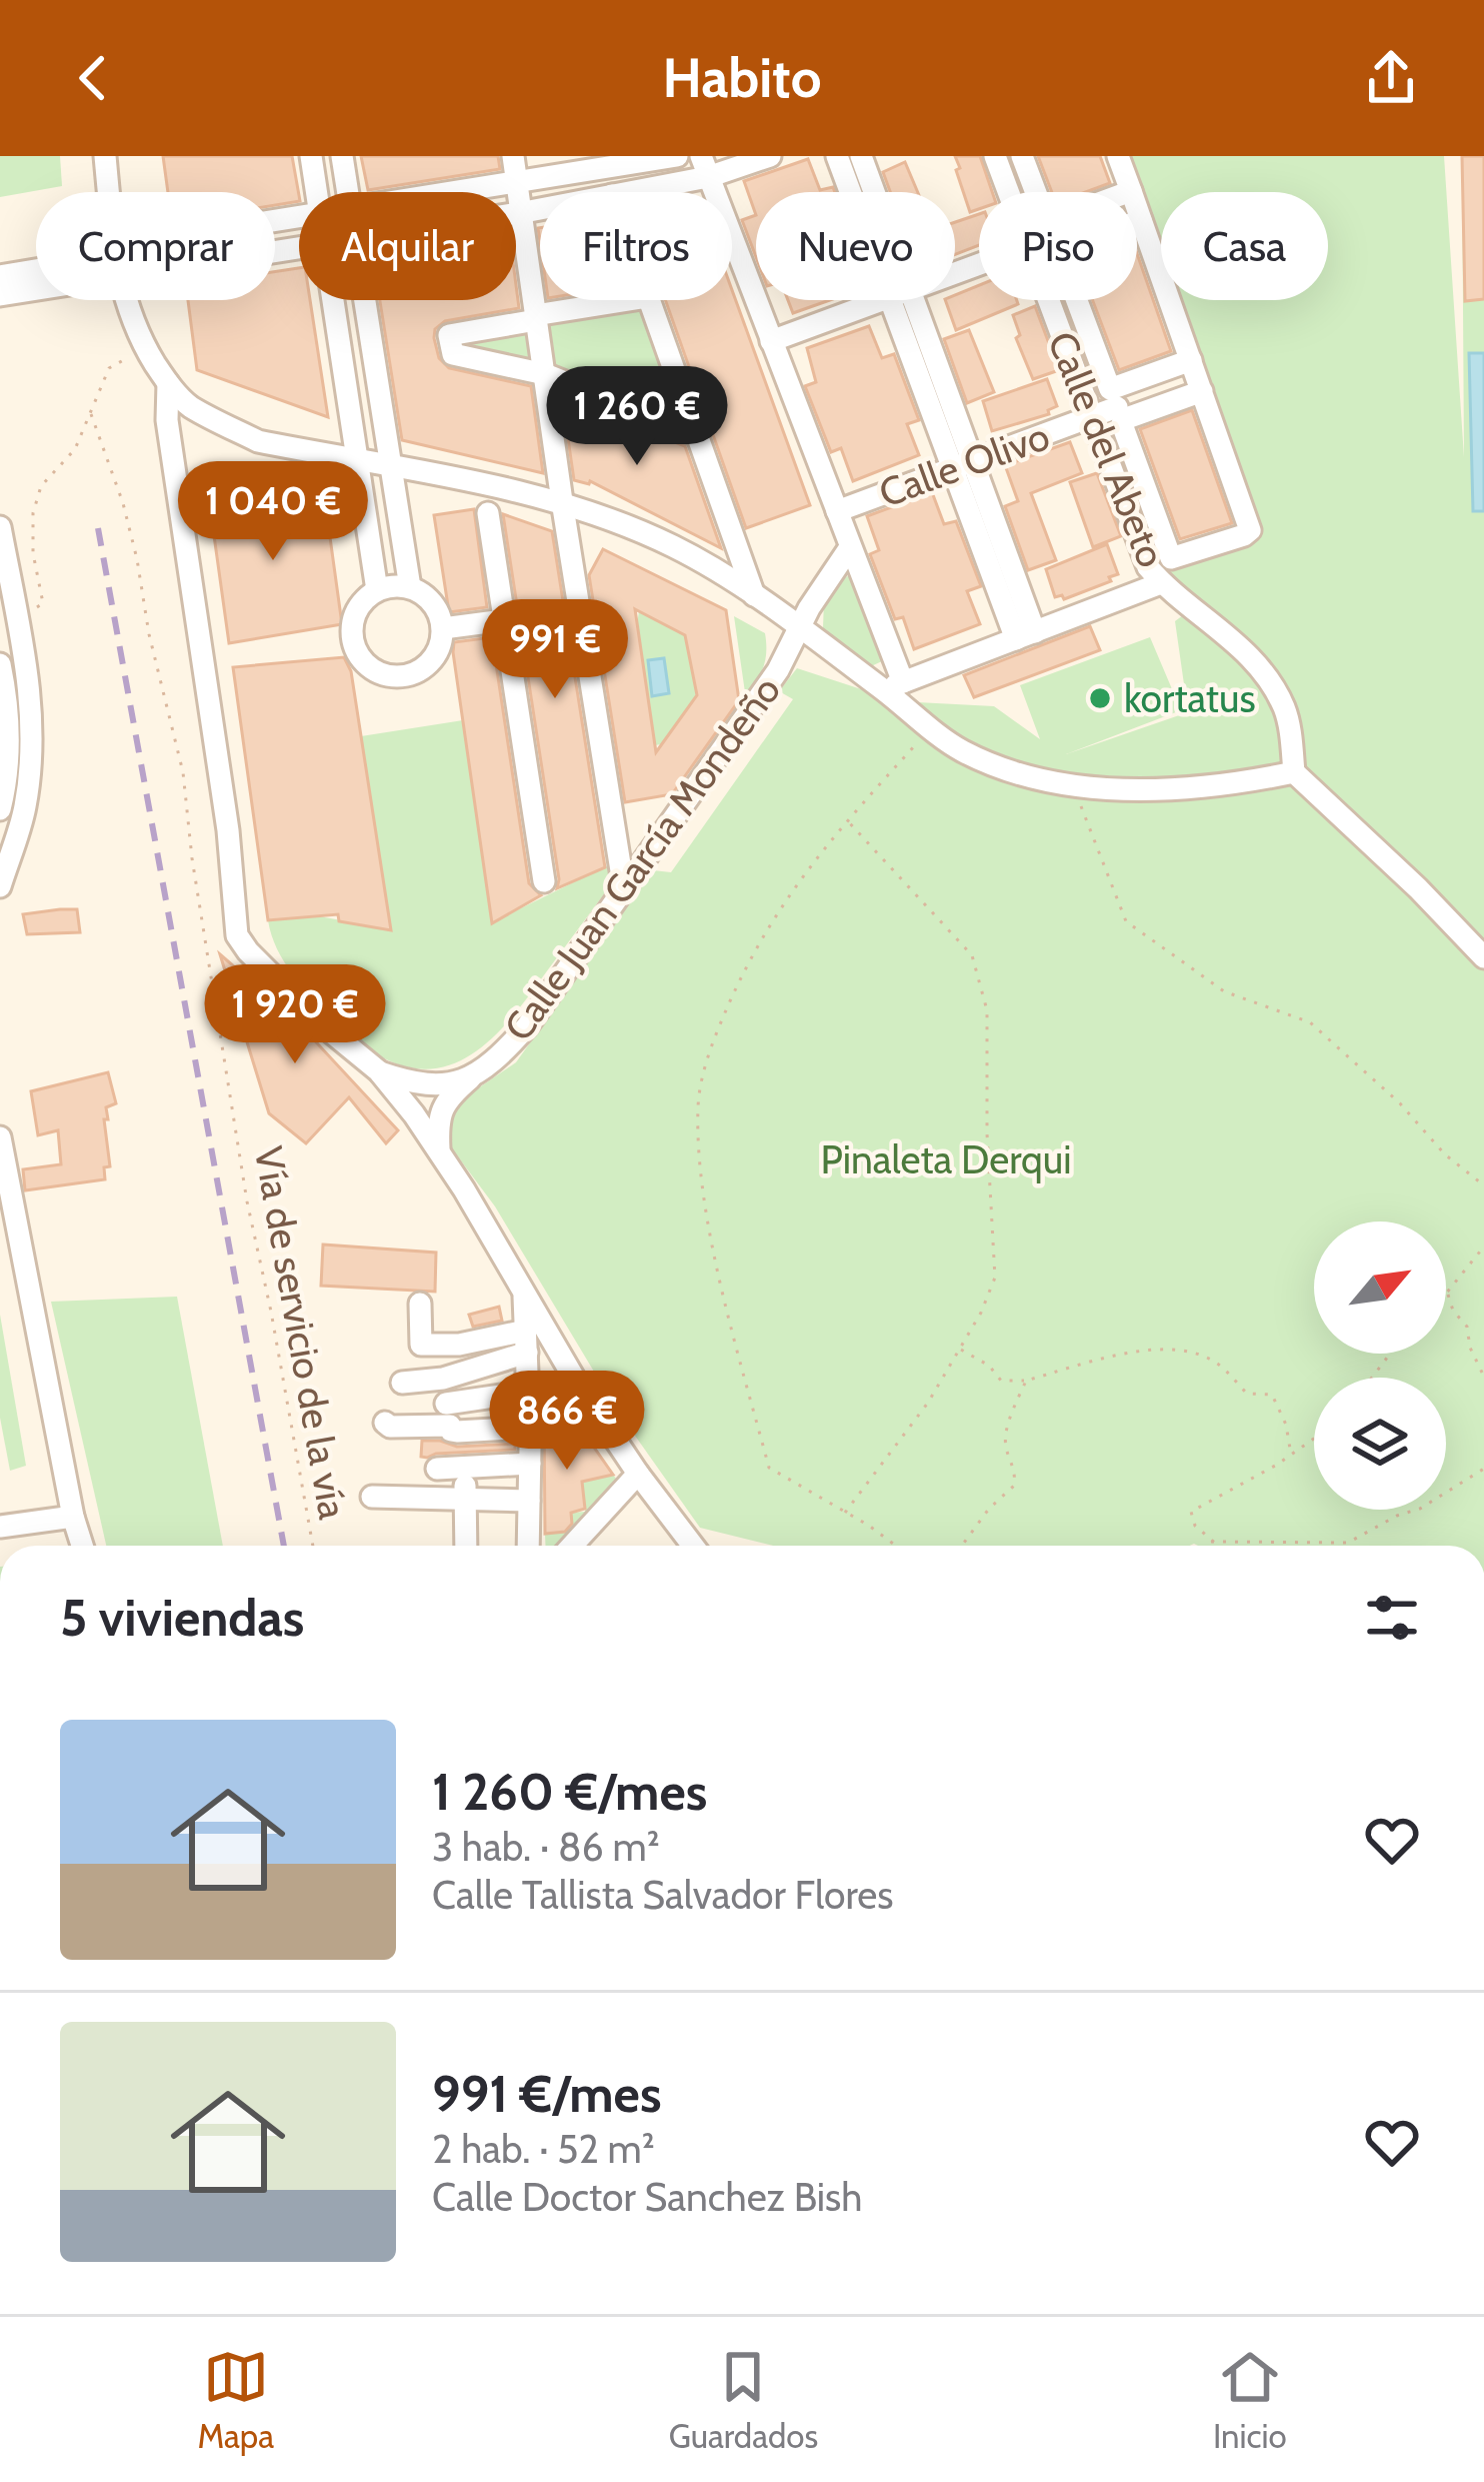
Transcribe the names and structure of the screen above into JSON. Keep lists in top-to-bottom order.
{
  "streets": {
    "street": ["Calle del Abeto", "Calle Olivo", "Calle Juan García Mondeño"],
    "path": ["Vía de servicio de la vía"]
  },
  "crossings": [
    ["Calle del Abeto", "Calle Olivo"]
  ],
  "parks": ["Pinaleta Derqui"],
  "places": ["kortatus"],
  "north": "top right",
  "page": {
    "header": "Habito",
    "chip": [
      "Comprar",
      "Alquilar",
      "Filtros",
      "Nuevo",
      "Piso",
      "Casa"
    ],
    "price": [
      "1 260 €",
      "1 040 €",
      "991 €",
      "1 920 €",
      "866 €"
    ],
    "heading": "5 viviendas",
    "list": [
      {
        "name": "1 260 €/mes",
        "note": "3 hab. · 86 m² · Calle Tallista Salvador Flores"
      },
      {
        "name": "991 €/mes",
        "note": "2 hab. · 52 m² · Calle Doctor Sanchez Bish"
      }
    ],
    "tabs": ["Mapa", "Guardados", "Inicio"]
  }
}
